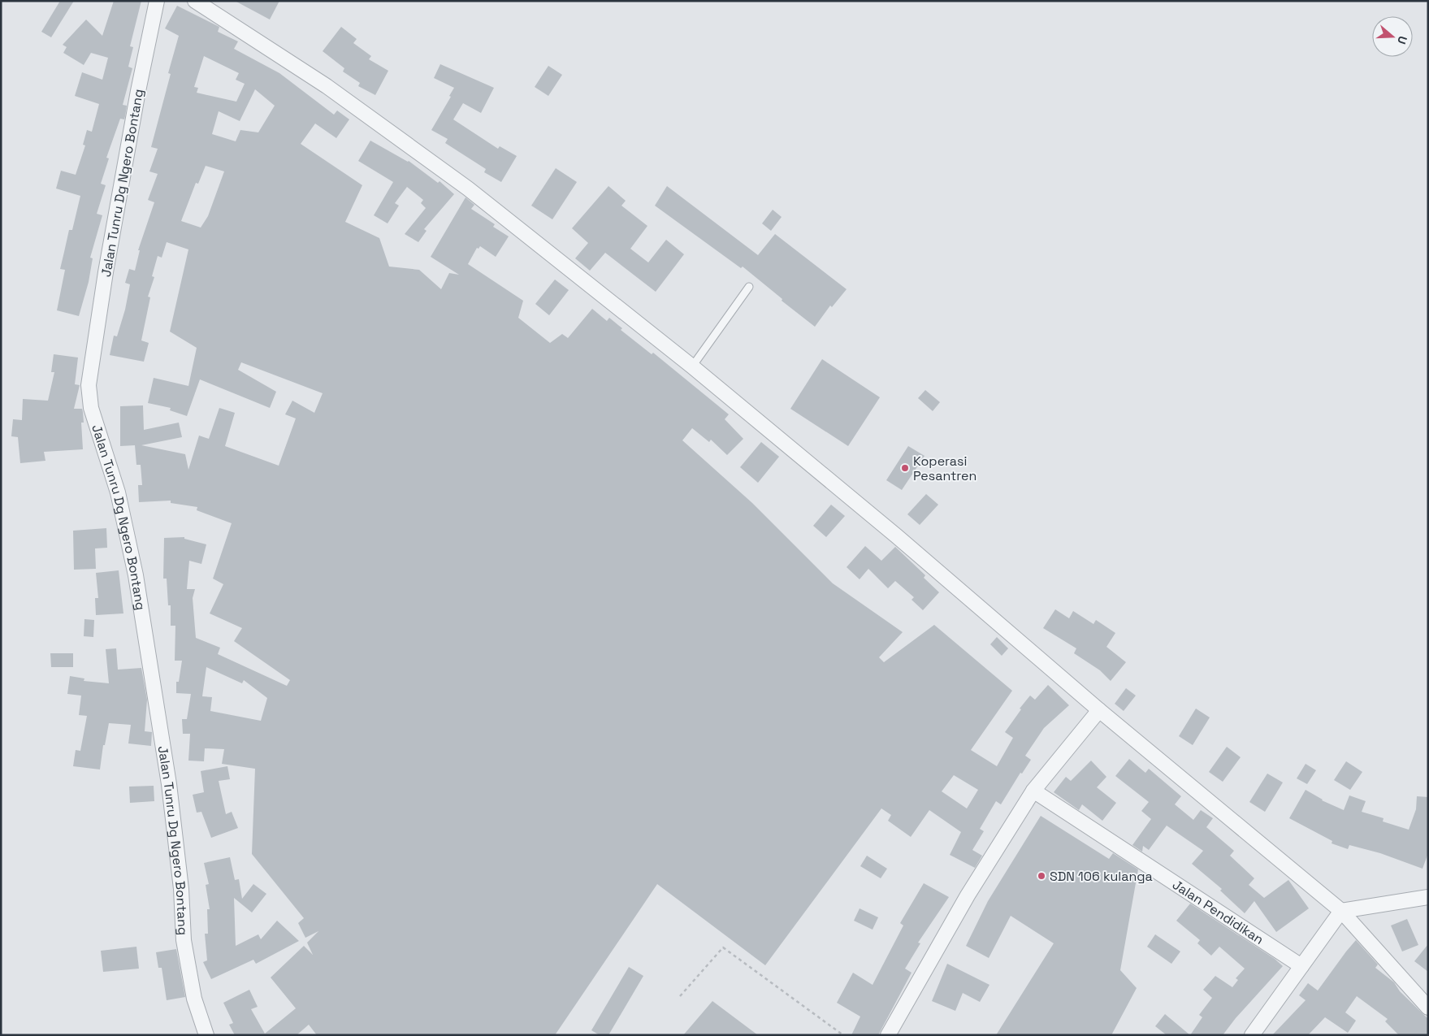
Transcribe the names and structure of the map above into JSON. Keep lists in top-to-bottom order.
{
  "streets": {
    "street": ["Jalan Tunru Dg Ngero Bontang", "Jalan Pendidikan"]
  },
  "places": ["Koperasi Pesantren", "SDN 106 kulanga"],
  "north": "right"
}
